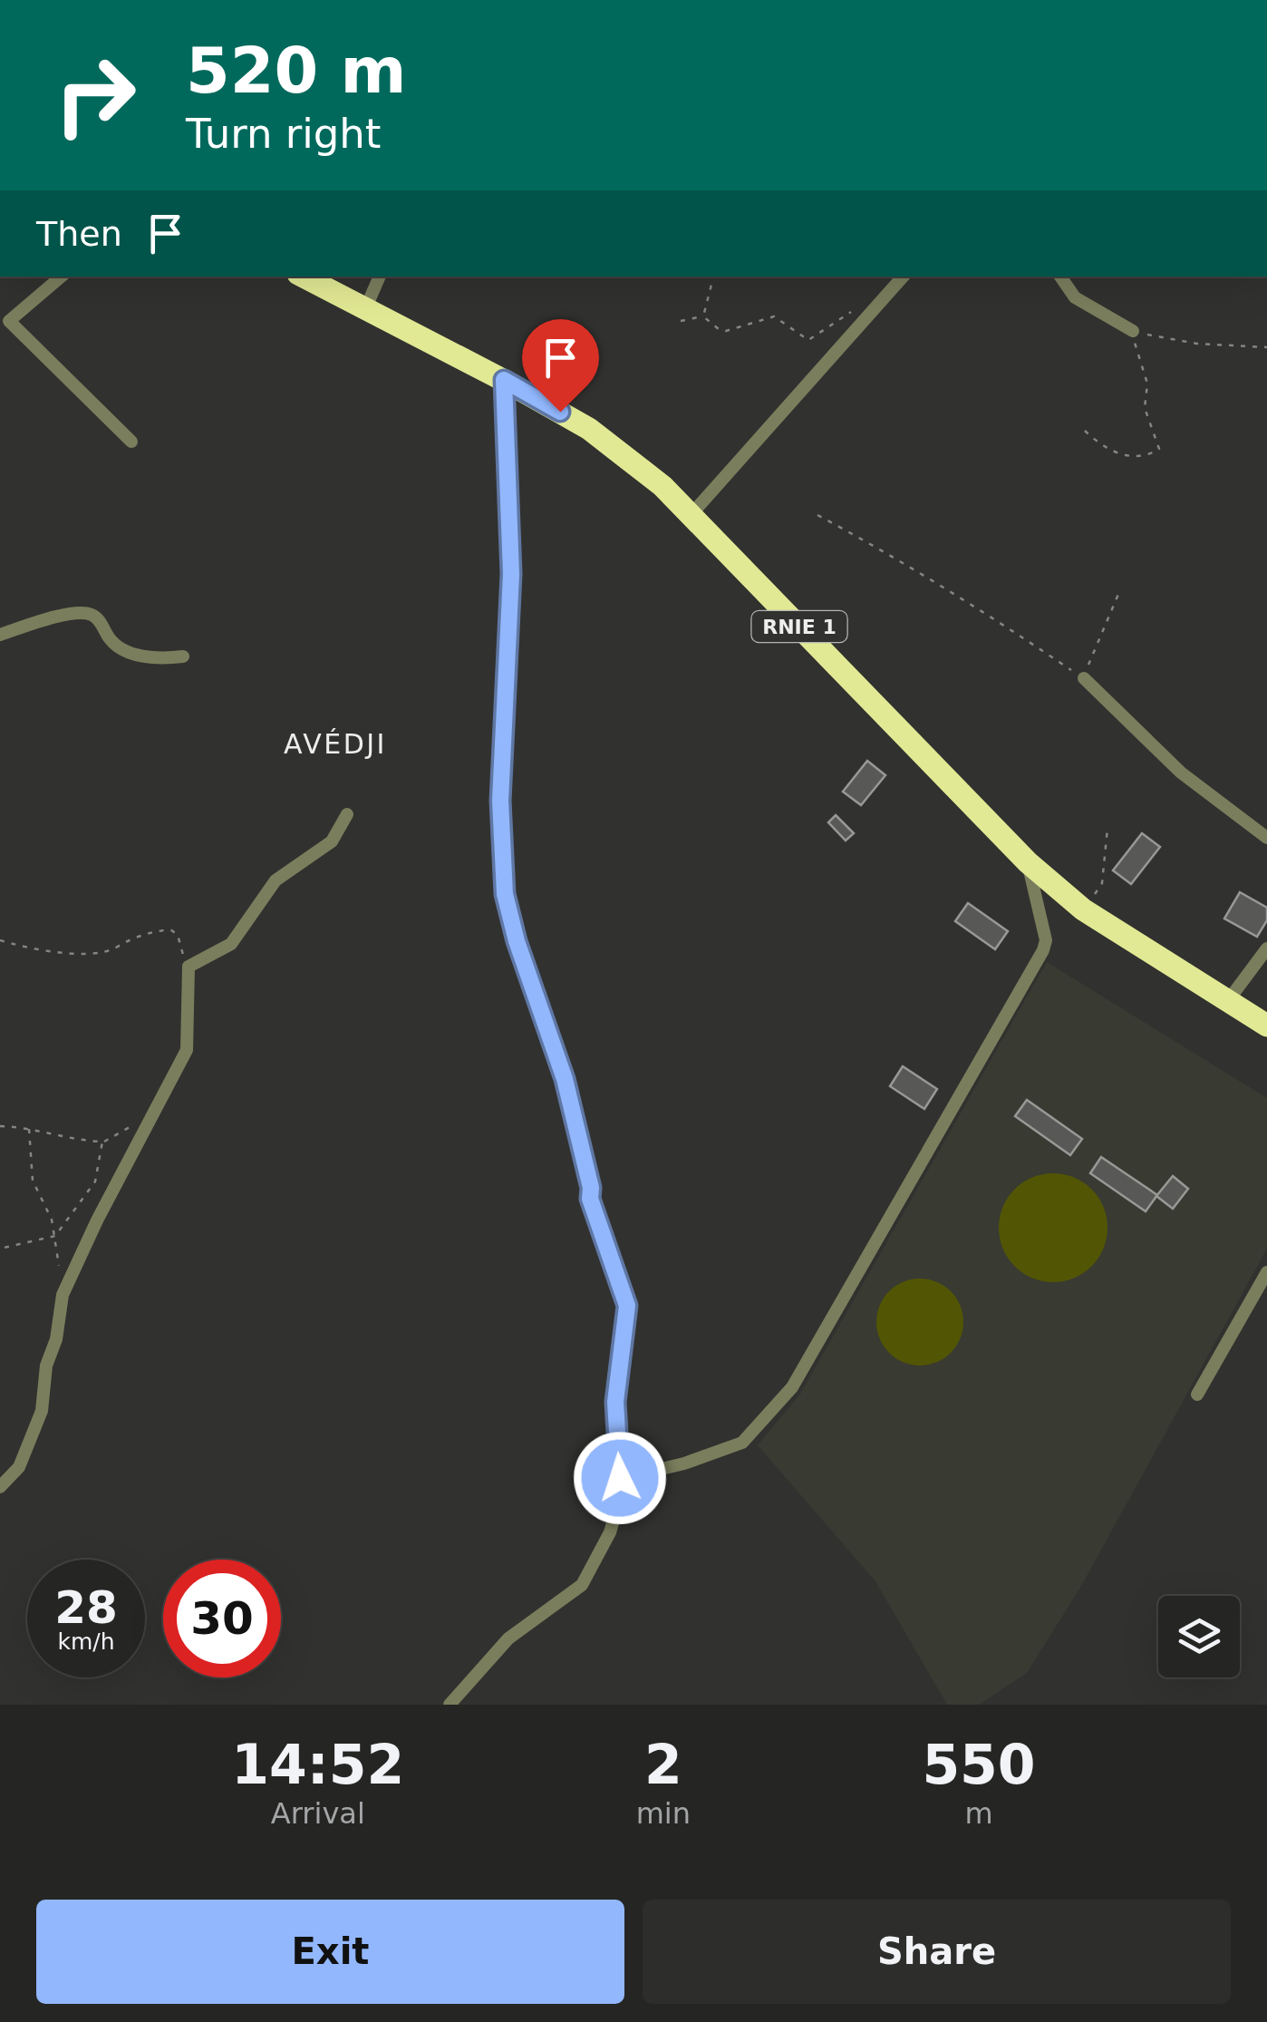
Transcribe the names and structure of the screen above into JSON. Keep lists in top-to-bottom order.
{
  "streets": {
    "highway": ["RNIE 1"]
  },
  "districts": ["AVÉDJI"],
  "page": {
    "turn": ["520 m", "Turn right"],
    "then": "Then",
    "speed": "28 km/h",
    "limit": "30",
    "eta": [
      "14:52",
      "Arrival",
      "2",
      "min",
      "550",
      "m"
    ],
    "buttons": ["Exit", "Share"]
  }
}
